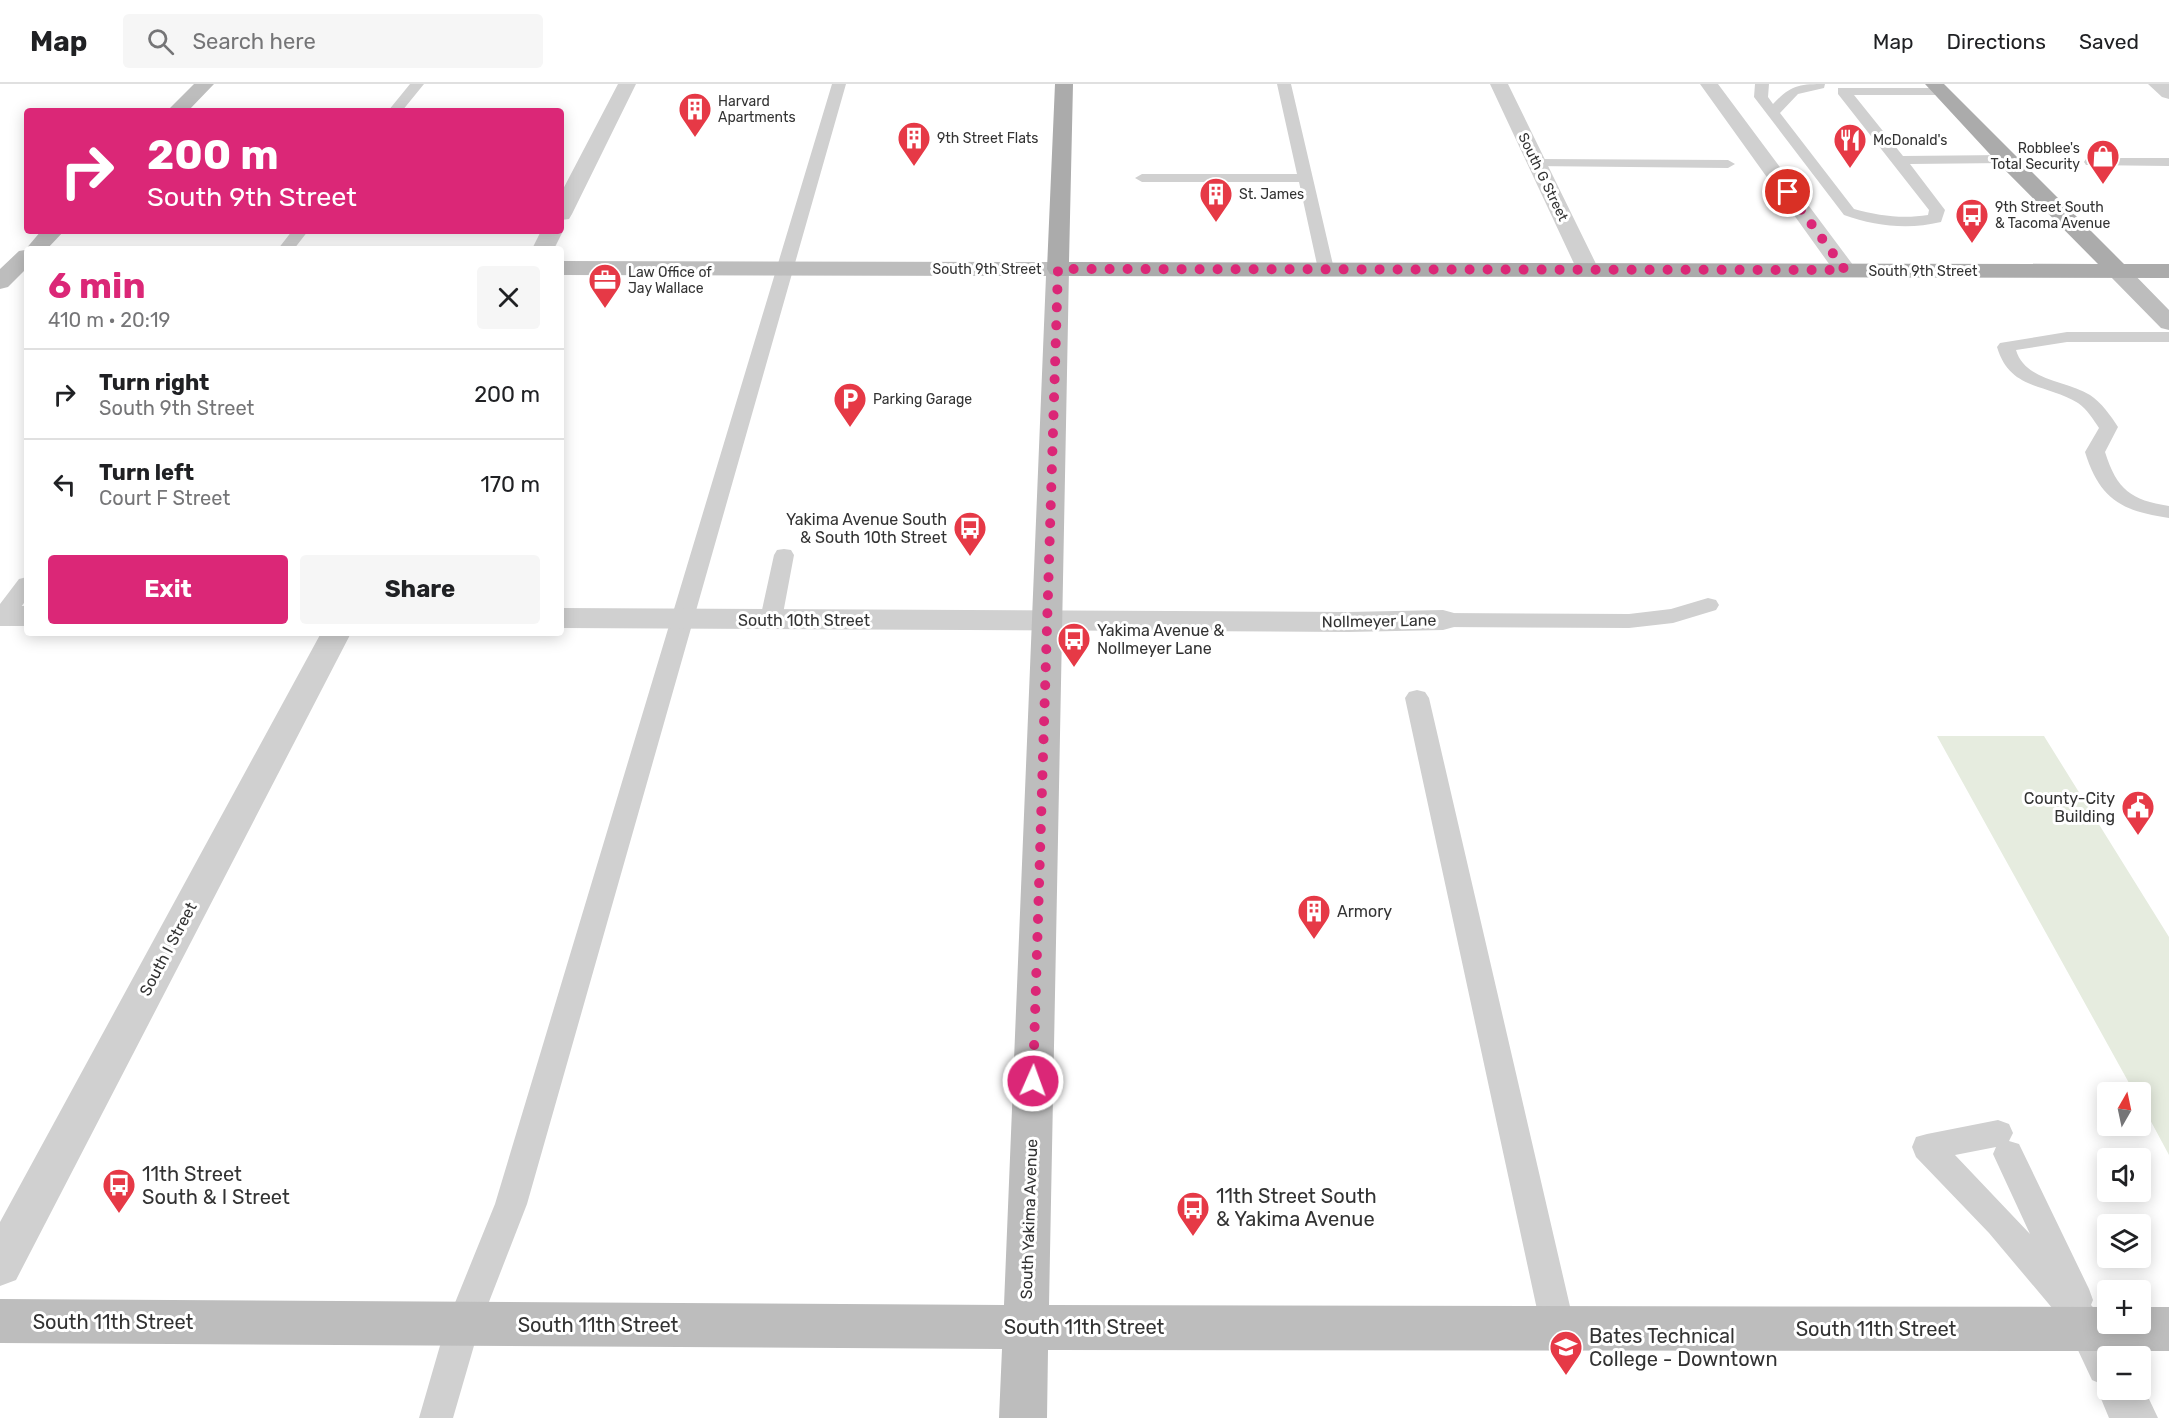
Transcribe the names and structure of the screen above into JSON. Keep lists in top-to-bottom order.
{
  "streets": {
    "main road": ["South 9th Street", "South Yakima Avenue", "South 11th Street"],
    "street": [
      "South G Street",
      "South 10th Street",
      "Nollmeyer Lane",
      "South I Street"
    ]
  },
  "crossings": [
    ["South G Street", "South 9th Street"],
    ["South 9th Street", "South Yakima Avenue"],
    ["South 10th Street", "Nollmeyer Lane"],
    ["South 10th Street", "South Yakima Avenue"],
    ["Nollmeyer Lane", "South Yakima Avenue"],
    ["South Yakima Avenue", "South 11th Street"]
  ],
  "places": {
    "building": [
      "Harvard Apartments",
      "9th Street Flats",
      "St. James",
      "Armory"
    ],
    "restaurant": ["McDonald's"],
    "shop": ["Robblee's Total Security"],
    "bus stop": [
      "9th Street South & Tacoma Avenue",
      "Yakima Avenue South & South 10th Street",
      "Yakima Avenue & Nollmeyer Lane",
      "11th Street South & I Street",
      "11th Street South & Yakima Avenue"
    ],
    "office": ["Law Office of Jay Wallace"],
    "parking": ["Parking Garage"],
    "public building": ["County-City Building"],
    "school or university": ["Bates Technical College - Downtown"]
  },
  "north": "top",
  "page": {
    "header": "Map",
    "search": "Search here",
    "nav": ["Map", "Directions", "Saved"],
    "turn": ["200 m", "South 9th Street"],
    "heading": ["6 min", "410 m · 20:19"],
    "list": [
      {
        "name": "Turn right",
        "note": "South 9th Street",
        "value": "200 m"
      },
      {
        "name": "Turn left",
        "note": "Court F Street",
        "value": "170 m"
      }
    ],
    "buttons": ["Exit", "Share"],
    "map_buttons": ["+", "−"]
  }
}
